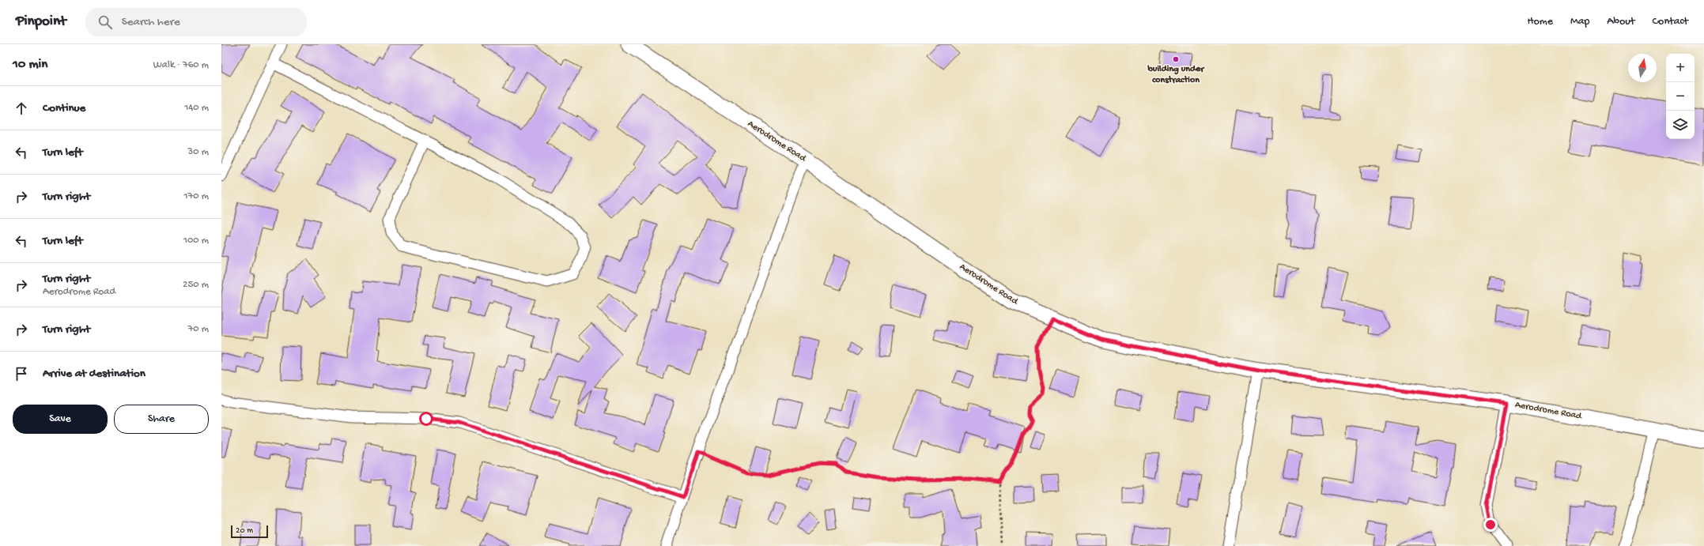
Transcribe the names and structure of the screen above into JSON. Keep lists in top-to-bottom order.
{
  "streets": {
    "street": ["Aerodrome Road"]
  },
  "places": ["building under constraction"],
  "scale_bar": "20 m",
  "north": "top",
  "page": {
    "header": "Pinpoint",
    "search": "Search here",
    "nav": [
      "Home",
      "Map",
      "About",
      "Contact"
    ],
    "heading": ["10 min", "Walk · 760 m"],
    "map_buttons": ["+", "−"],
    "list": [
      ["Continue", "140 m"],
      ["Turn left", "30 m"],
      ["Turn right", "170 m"],
      ["Turn left", "100 m"],
      ["Turn right", "Aerodrome Road", "250 m"],
      ["Turn right", "70 m"],
      "Arrive at destination"
    ],
    "buttons": ["Save", "Share"],
    "scale": "20 m"
  }
}
